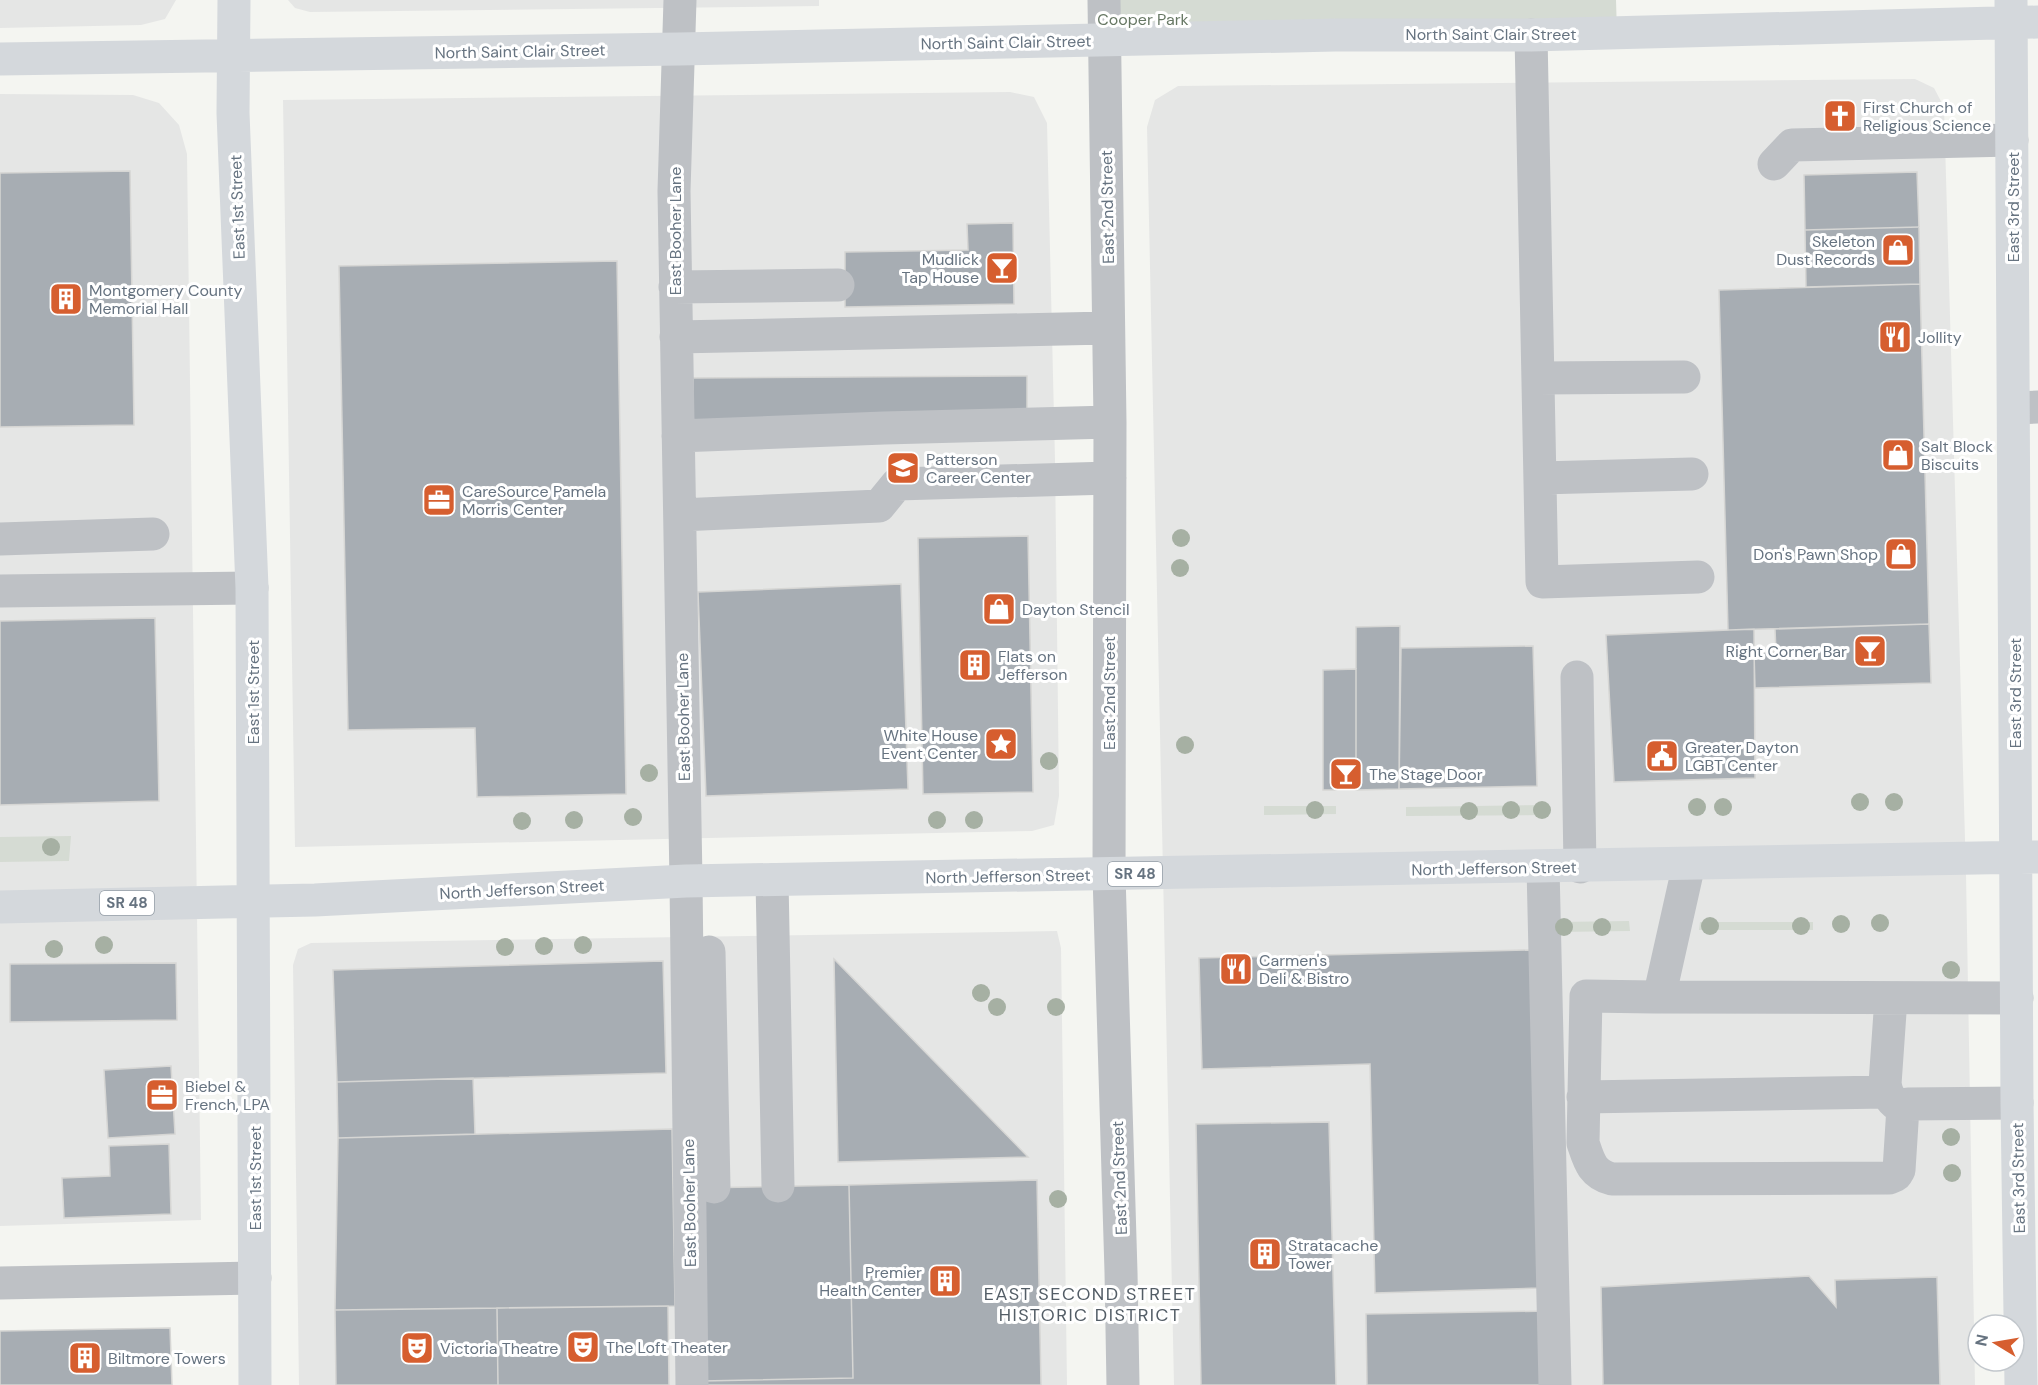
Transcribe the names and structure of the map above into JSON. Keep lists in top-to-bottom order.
{
  "streets": {
    "main road": [
      "North Saint Clair Street",
      "East 1st Street",
      "East 3rd Street",
      "North Jefferson Street",
      "SR 48"
    ],
    "street": ["East 2nd Street", "East Booher Lane"]
  },
  "crossings": [
    ["North Saint Clair Street", "East 1st Street"],
    ["North Saint Clair Street", "East 2nd Street"],
    ["North Saint Clair Street", "East 3rd Street"],
    ["North Saint Clair Street", "East Booher Lane"],
    ["East 1st Street", "North Jefferson Street"],
    ["East 2nd Street", "North Jefferson Street"],
    ["East 3rd Street", "North Jefferson Street"],
    ["East Booher Lane", "North Jefferson Street"]
  ],
  "districts": ["EAST SECOND STREET HISTORIC DISTRICT"],
  "parks": ["Cooper Park"],
  "places": {
    "church": ["First Church of Religious Science"],
    "shop": [
      "Skeleton Dust Records",
      "Salt Block Biscuits",
      "Don's Pawn Shop",
      "Dayton Stencil"
    ],
    "bar": ["Mudlick Tap House", "Right Corner Bar", "The Stage Door"],
    "building": [
      "Montgomery County Memorial Hall",
      "Flats on Jefferson",
      "Stratacache Tower",
      "Premier Health Center",
      "Biltmore Towers"
    ],
    "restaurant": ["Jollity", "Carmen's Deli & Bistro"],
    "school or university": ["Patterson Career Center"],
    "office": ["CareSource Pamela Morris Center", "Biebel & French, LPA"],
    "place": ["White House Event Center"],
    "public building": ["Greater Dayton LGBT Center"],
    "theatre": ["The Loft Theater", "Victoria Theatre"]
  },
  "north": "left"
}
